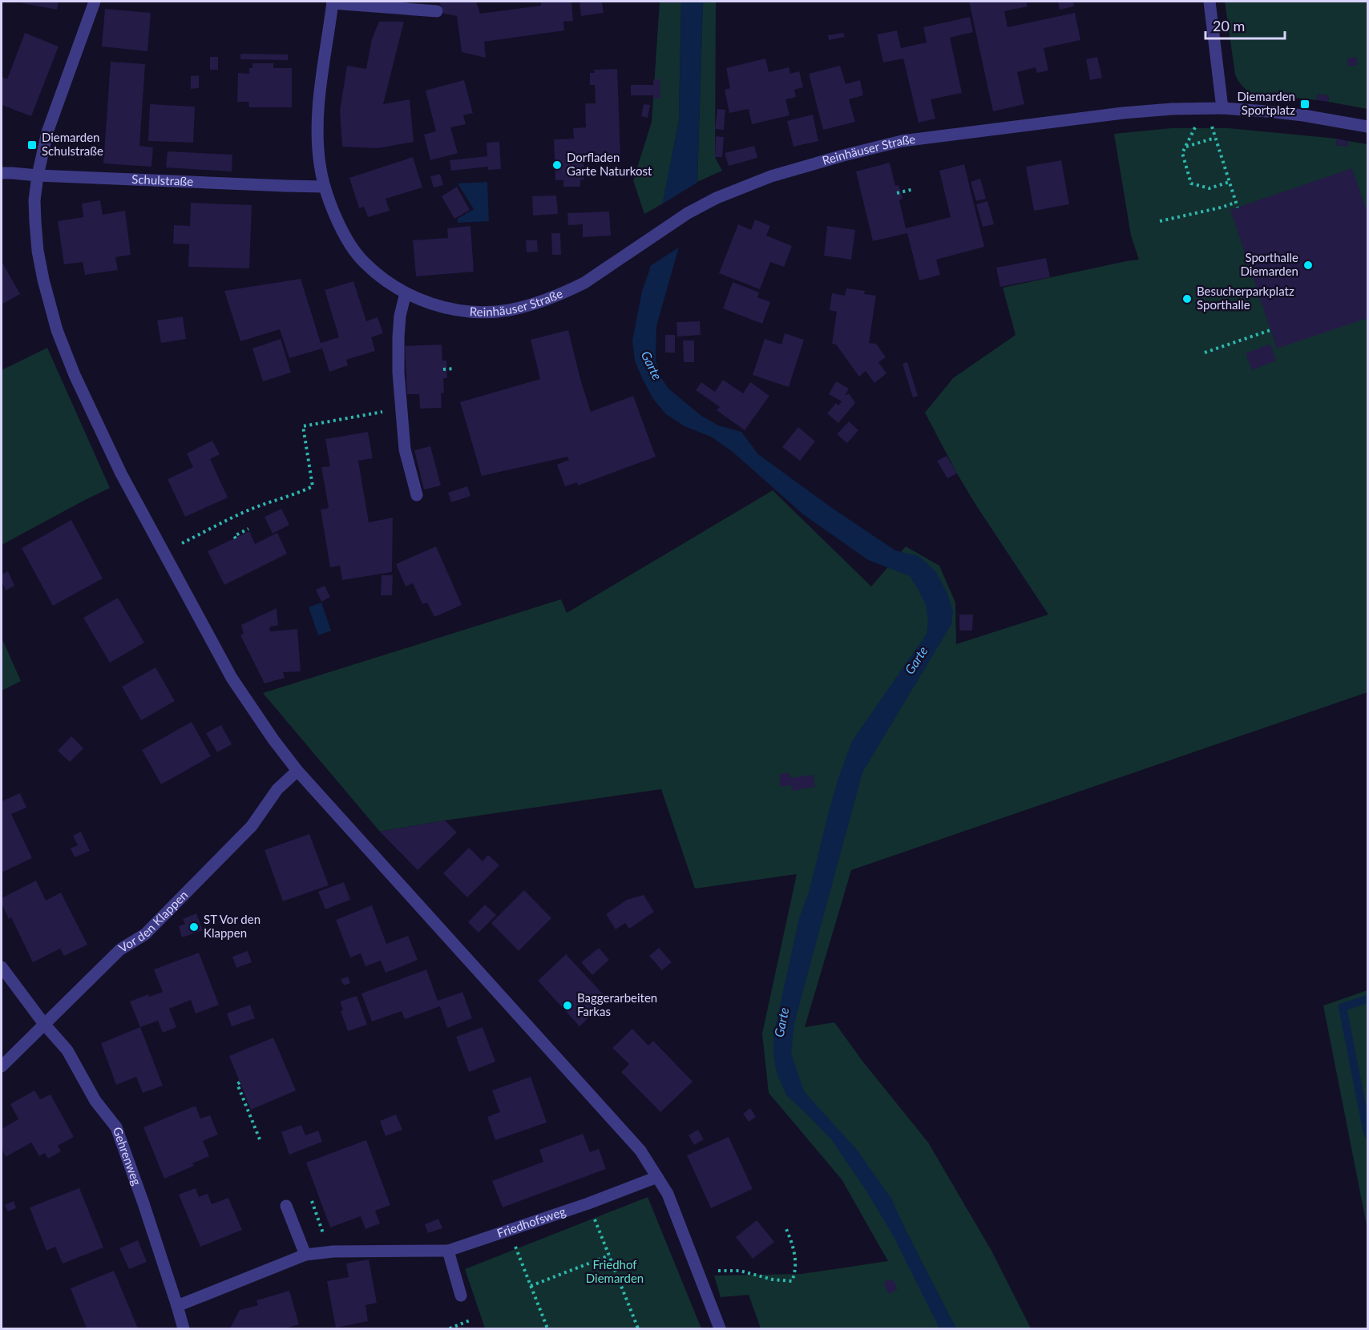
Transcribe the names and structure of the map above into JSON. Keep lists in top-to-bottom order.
{
  "streets": {
    "street": [
      "Reinhäuser Straße",
      "Schulstraße",
      "Vor den Klappen",
      "Gehrenweg",
      "Friedhofsweg"
    ]
  },
  "crossings": [
    ["Reinhäuser Straße", "Schulstraße"],
    ["Vor den Klappen", "Gehrenweg"]
  ],
  "water": ["Garte"],
  "parks": ["Friedhof Diemarden"],
  "places": {
    "transit": ["Diemarden Sportplatz", "Diemarden Schulstraße"],
    "other": [
      "Dorfladen Garte Naturkost",
      "Sporthalle Diemarden",
      "Besucherparkplatz Sporthalle",
      "ST Vor den Klappen",
      "Baggerarbeiten Farkas"
    ]
  },
  "scale_bar": "20 m"
}
